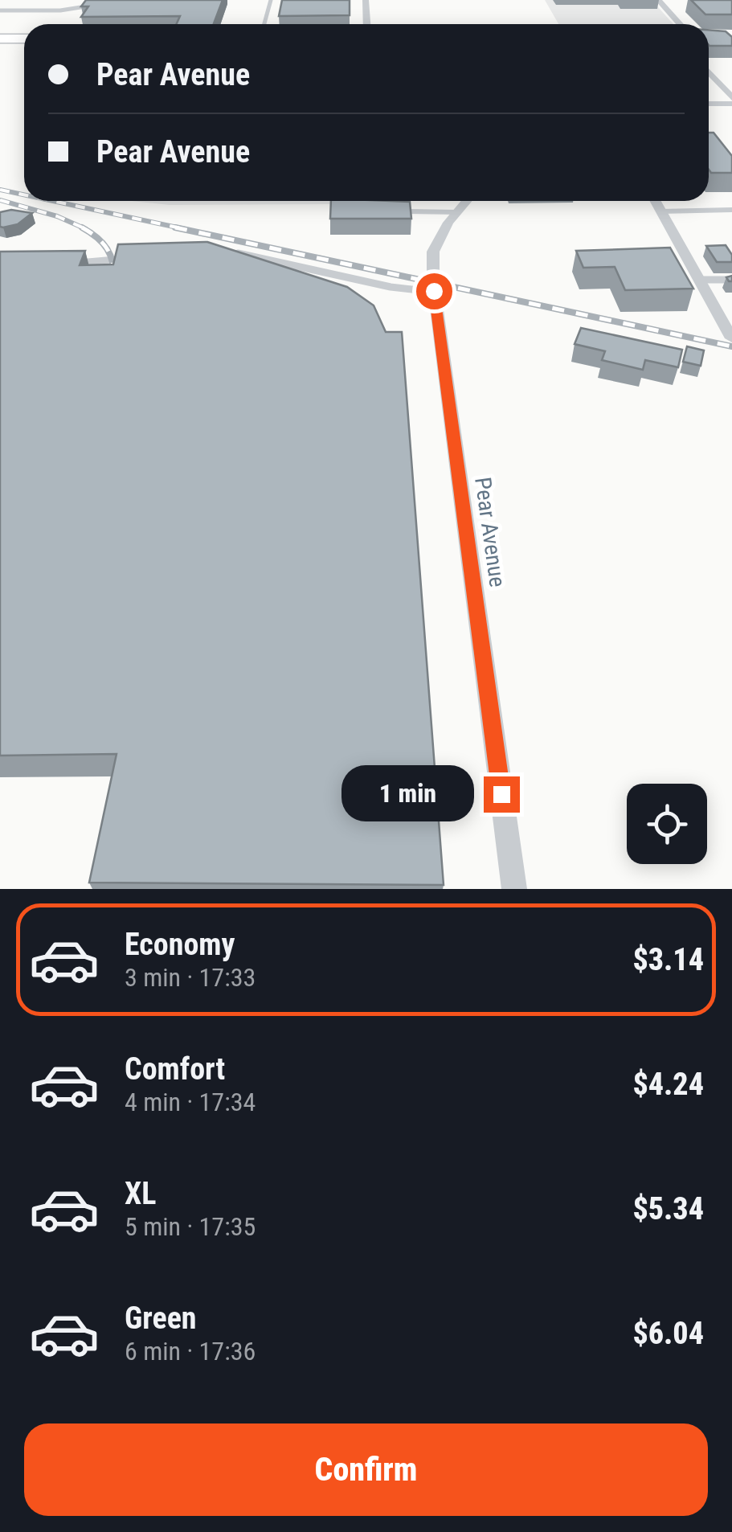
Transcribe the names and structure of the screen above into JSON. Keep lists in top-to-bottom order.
{
  "streets": {
    "street": ["Pear Avenue"]
  },
  "page": {
    "banner": ["Pear Avenue", "Pear Avenue"],
    "bubble": "1 min",
    "list": [
      {
        "name": "Economy",
        "note": "3 min · 17:33",
        "value": "$3.14"
      },
      {
        "name": "Comfort",
        "note": "4 min · 17:34",
        "value": "$4.24"
      },
      {
        "name": "XL",
        "note": "5 min · 17:35",
        "value": "$5.34"
      },
      {
        "name": "Green",
        "note": "6 min · 17:36",
        "value": "$6.04"
      }
    ],
    "buttons": "Confirm"
  }
}
